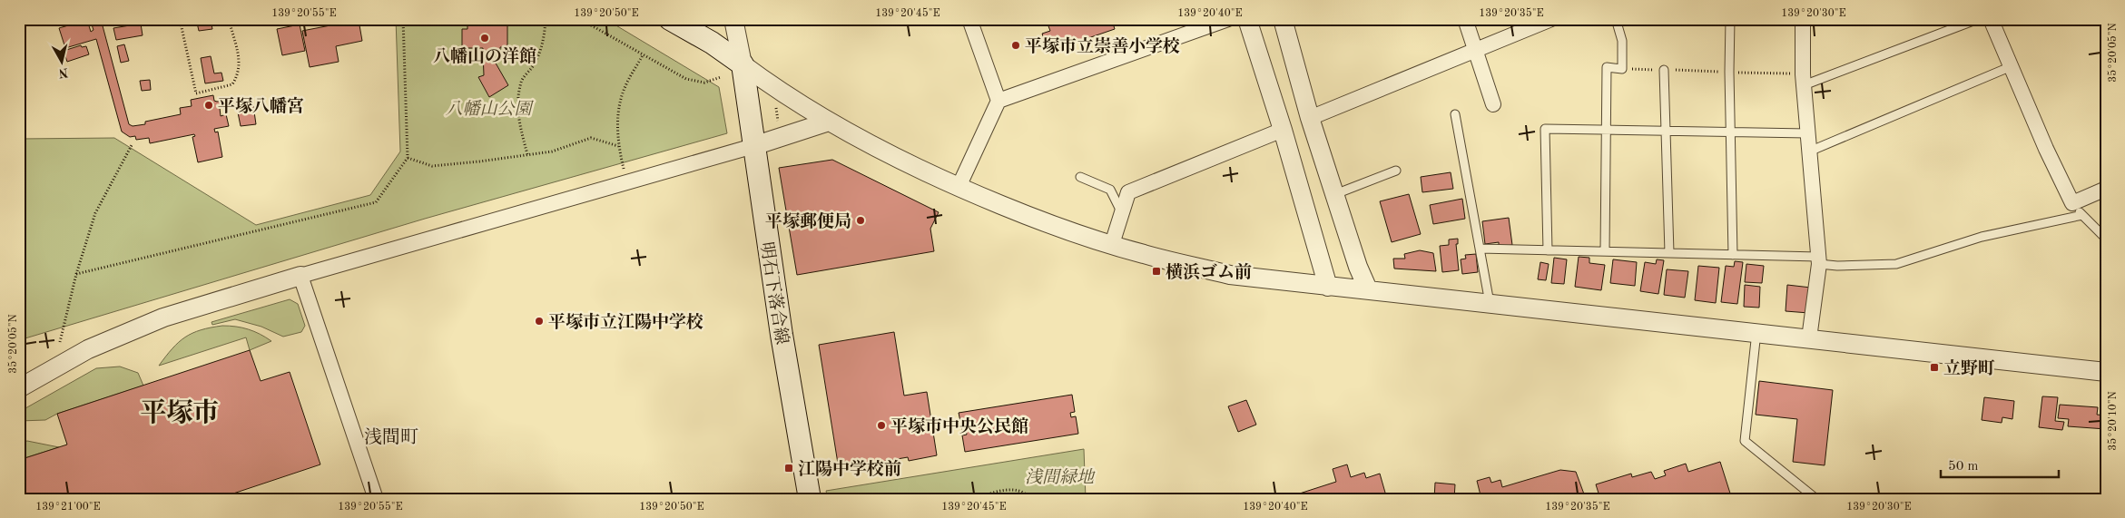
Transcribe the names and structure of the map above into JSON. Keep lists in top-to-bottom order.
{
  "streets": {
    "main road": ["明石下落合線"]
  },
  "districts": ["平塚市", "浅間町"],
  "parks": ["八幡山公園", "浅間緑地"],
  "places": {
    "other": [
      "八幡山の洋館",
      "平塚市立崇善小学校",
      "平塚八幡宮",
      "平塚郵便局",
      "平塚市立江陽中学校",
      "平塚市中央公民館"
    ],
    "transit": ["横浜ゴム前", "立野町", "江陽中学校前"]
  },
  "scale_bar": "50 m",
  "north": "bottom",
  "coordinates": [
    "139°20'55\"E",
    "139°20'50\"E",
    "139°20'45\"E",
    "139°20'40\"E",
    "139°20'35\"E",
    "139°20'30\"E",
    "35°20'05\"N",
    "35°20'10\"N",
    "139°21'00\"E"
  ]
}
